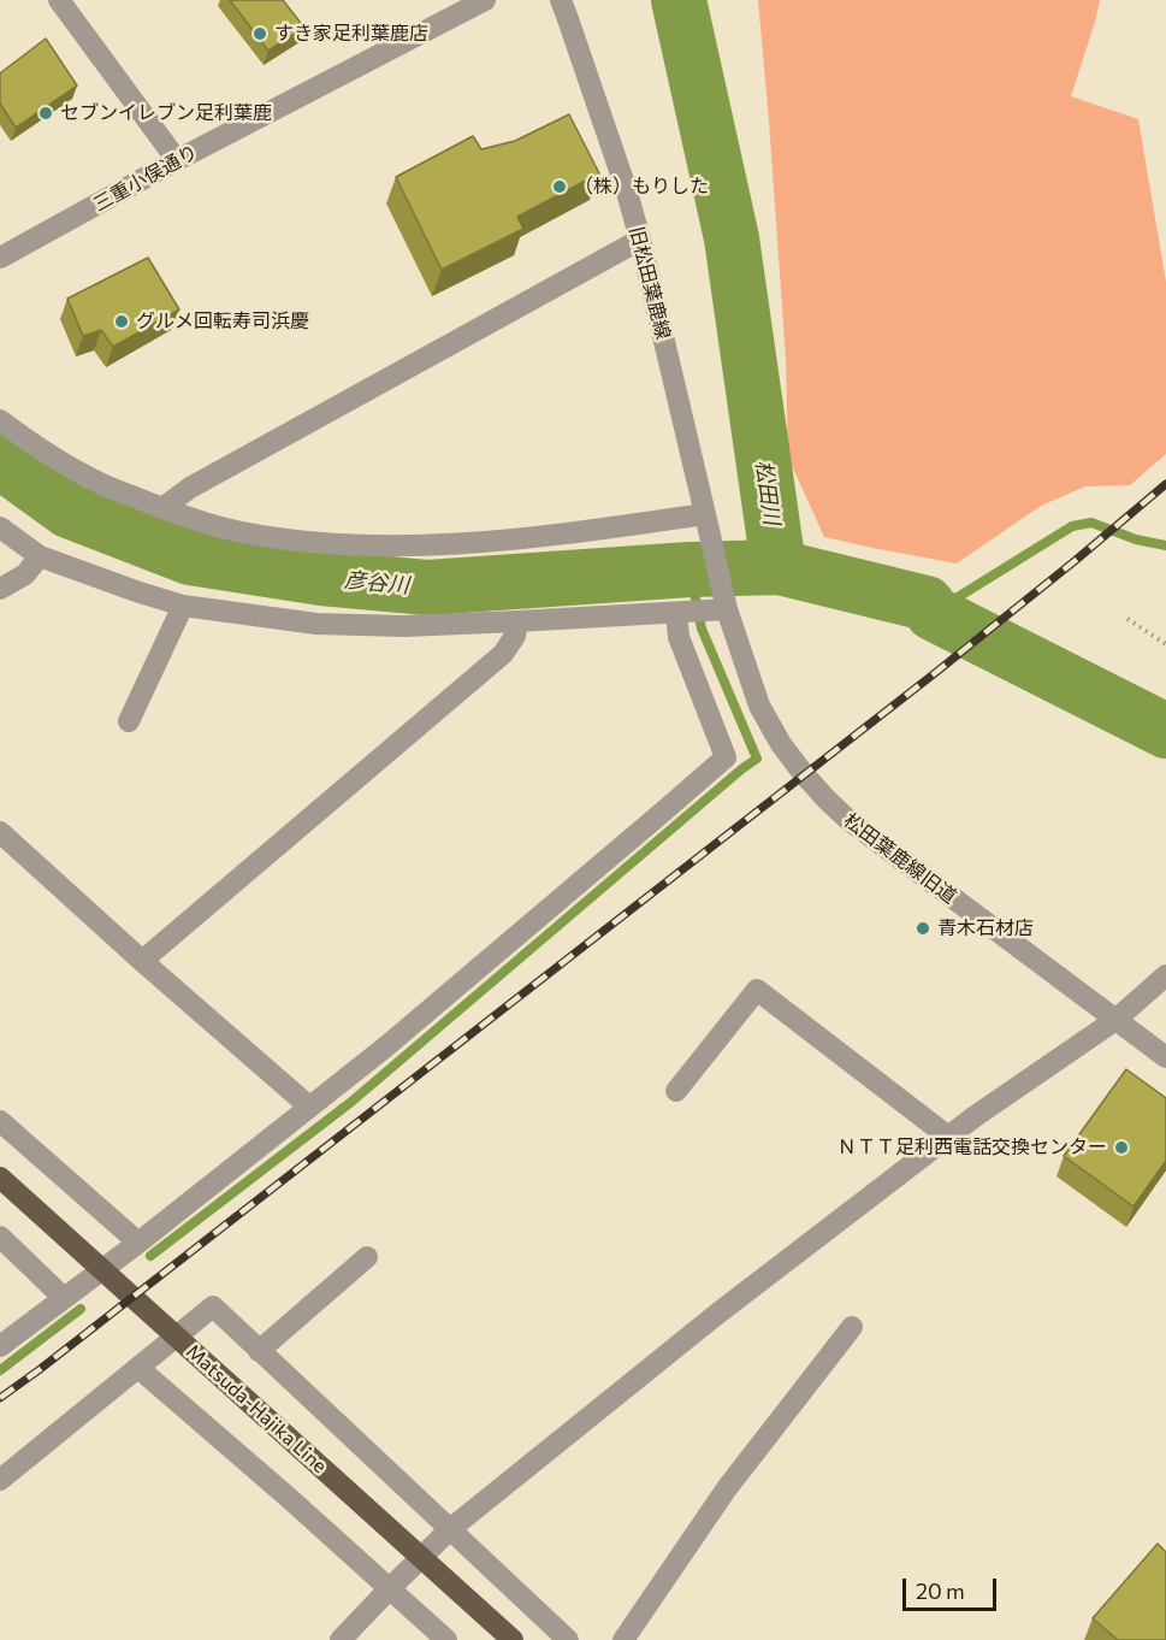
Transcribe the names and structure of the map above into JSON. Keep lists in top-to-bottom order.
{
  "streets": {
    "main road": ["Matsuda-Hajika Line"],
    "street": ["三重小俣通り", "旧松田葉鹿線", "松田葉鹿線旧道"]
  },
  "crossings": [
    ["旧松田葉鹿線", "松田葉鹿線旧道"]
  ],
  "water": ["松田川", "彦谷川"],
  "places": [
    "すき家足利葉鹿店",
    "セブンイレブン足利葉鹿",
    "（株）もりした",
    "グルメ回転寿司浜慶",
    "青木石材店",
    "ＮＴＴ足利西電話交換センター"
  ],
  "scale_bar": "20 m"
}
